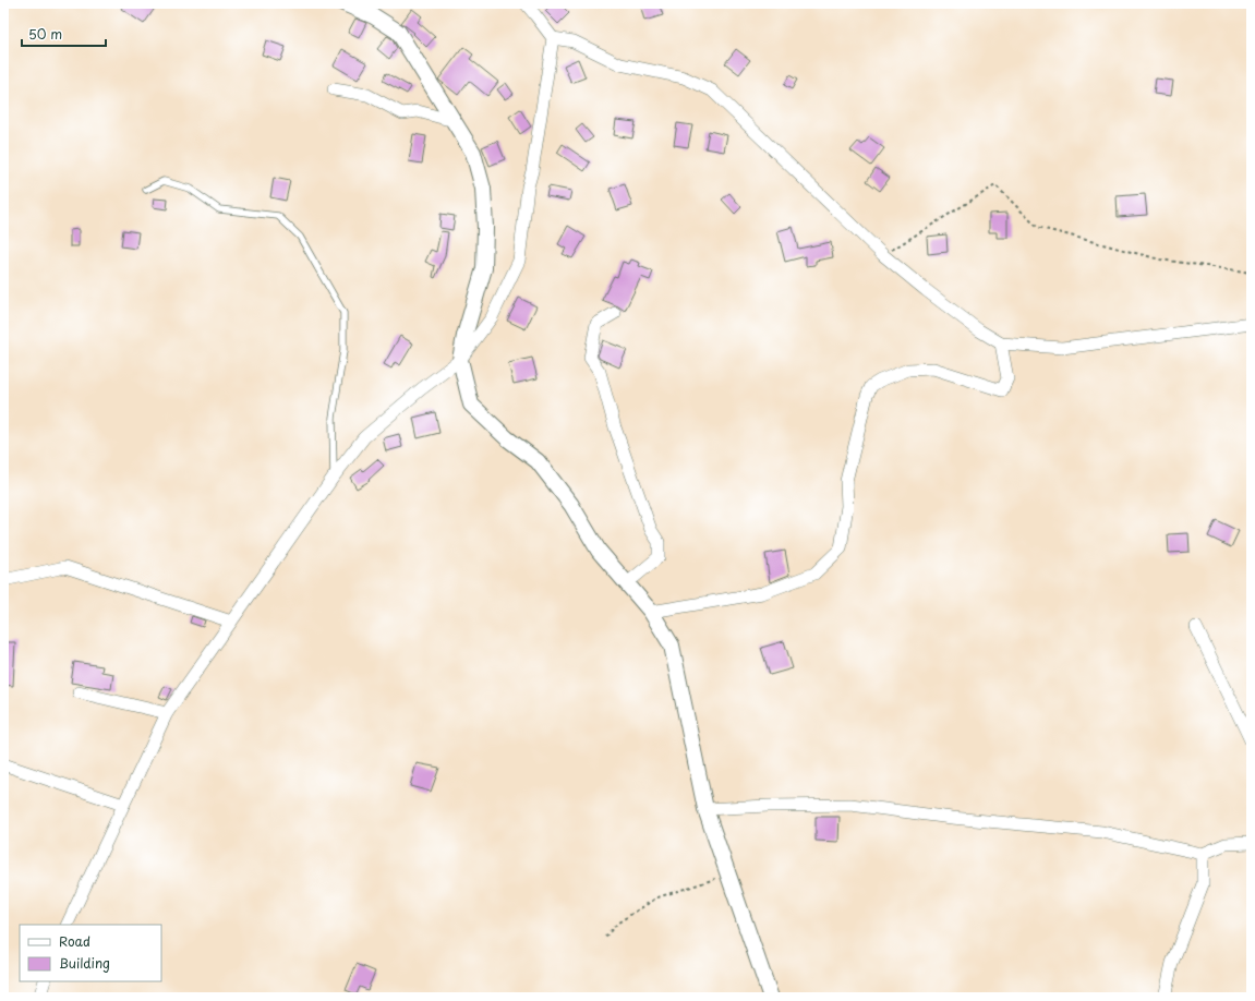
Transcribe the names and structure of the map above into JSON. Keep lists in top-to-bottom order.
{
  "legend": ["Road", "Building"],
  "scale_bar": "50 m"
}
